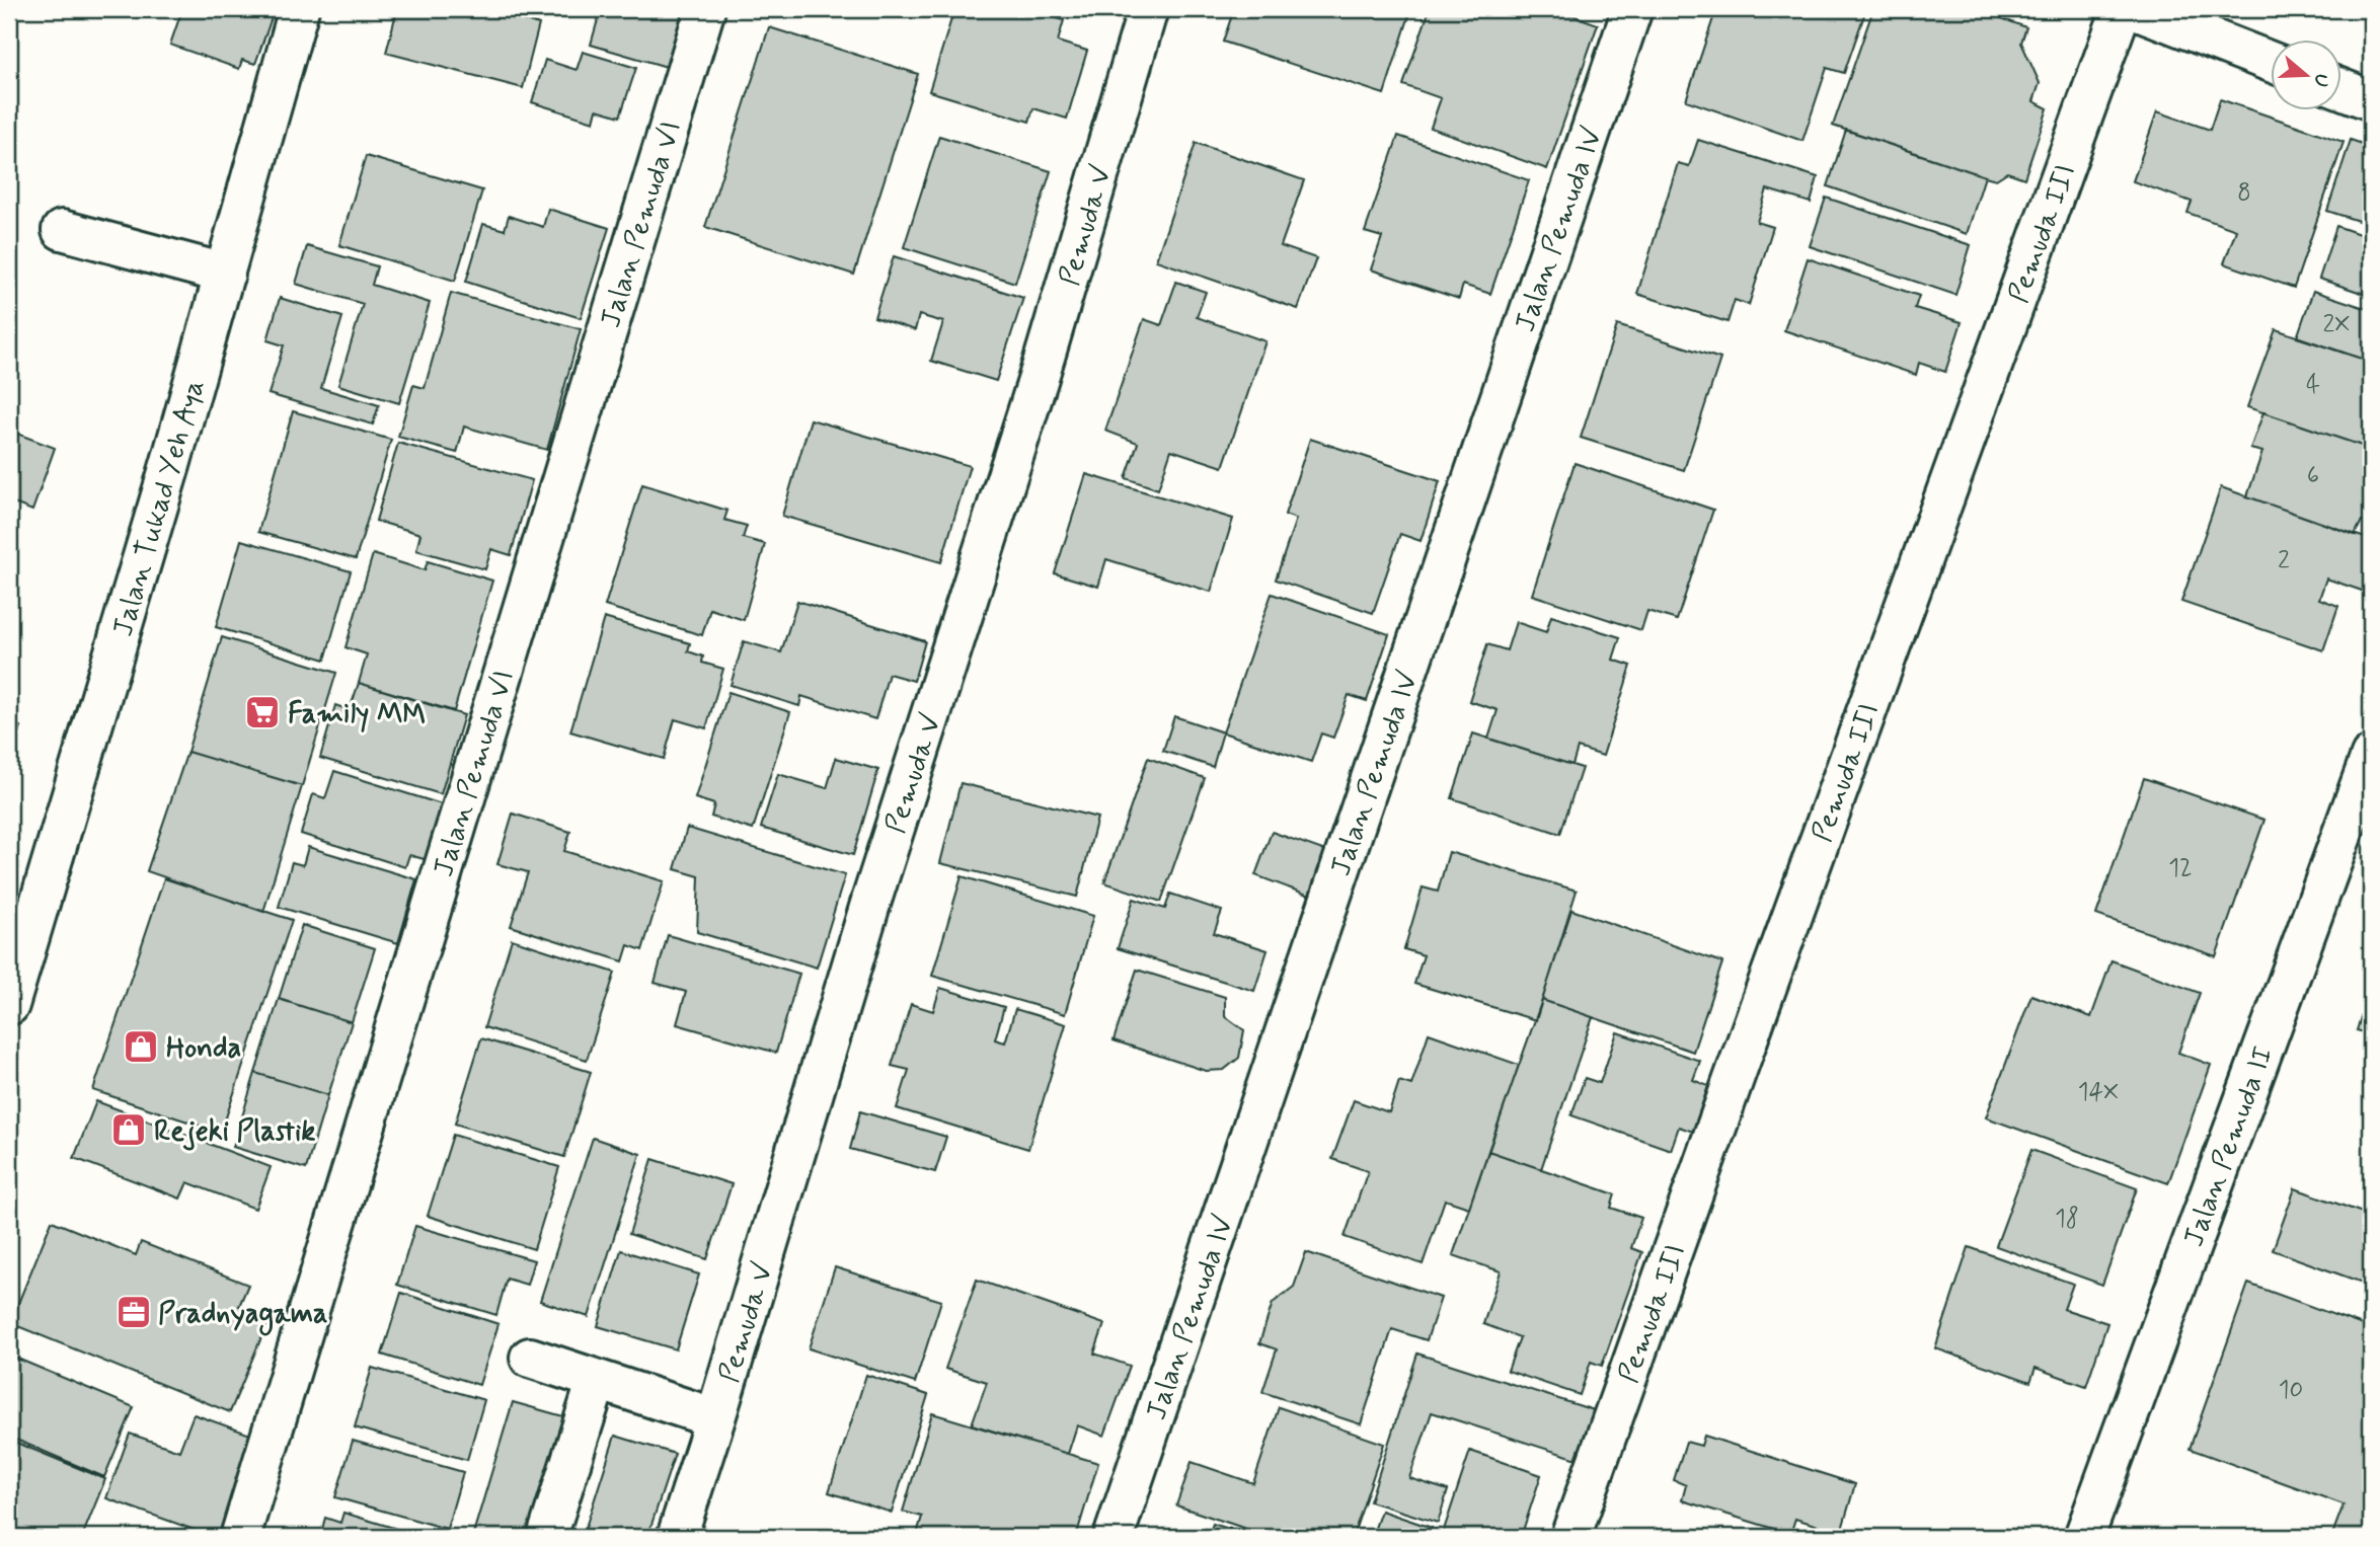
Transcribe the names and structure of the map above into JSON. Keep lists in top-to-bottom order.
{
  "streets": {
    "street": [
      "Jalan Pemuda VI",
      "Pemuda V",
      "Jalan Pemuda IV",
      "Pemuda III",
      "Jalan Tukad Yeh Aya",
      "Jalan Pemuda II"
    ]
  },
  "places": {
    "supermarket": ["Family MM"],
    "shop": ["Honda", "Rejeki Plastik"],
    "office": ["Pradnyagama"]
  },
  "house_numbers": [
    "8",
    "2X",
    "4",
    "6",
    "2",
    "12",
    "14X",
    "18",
    "10"
  ],
  "north": "right"
}
